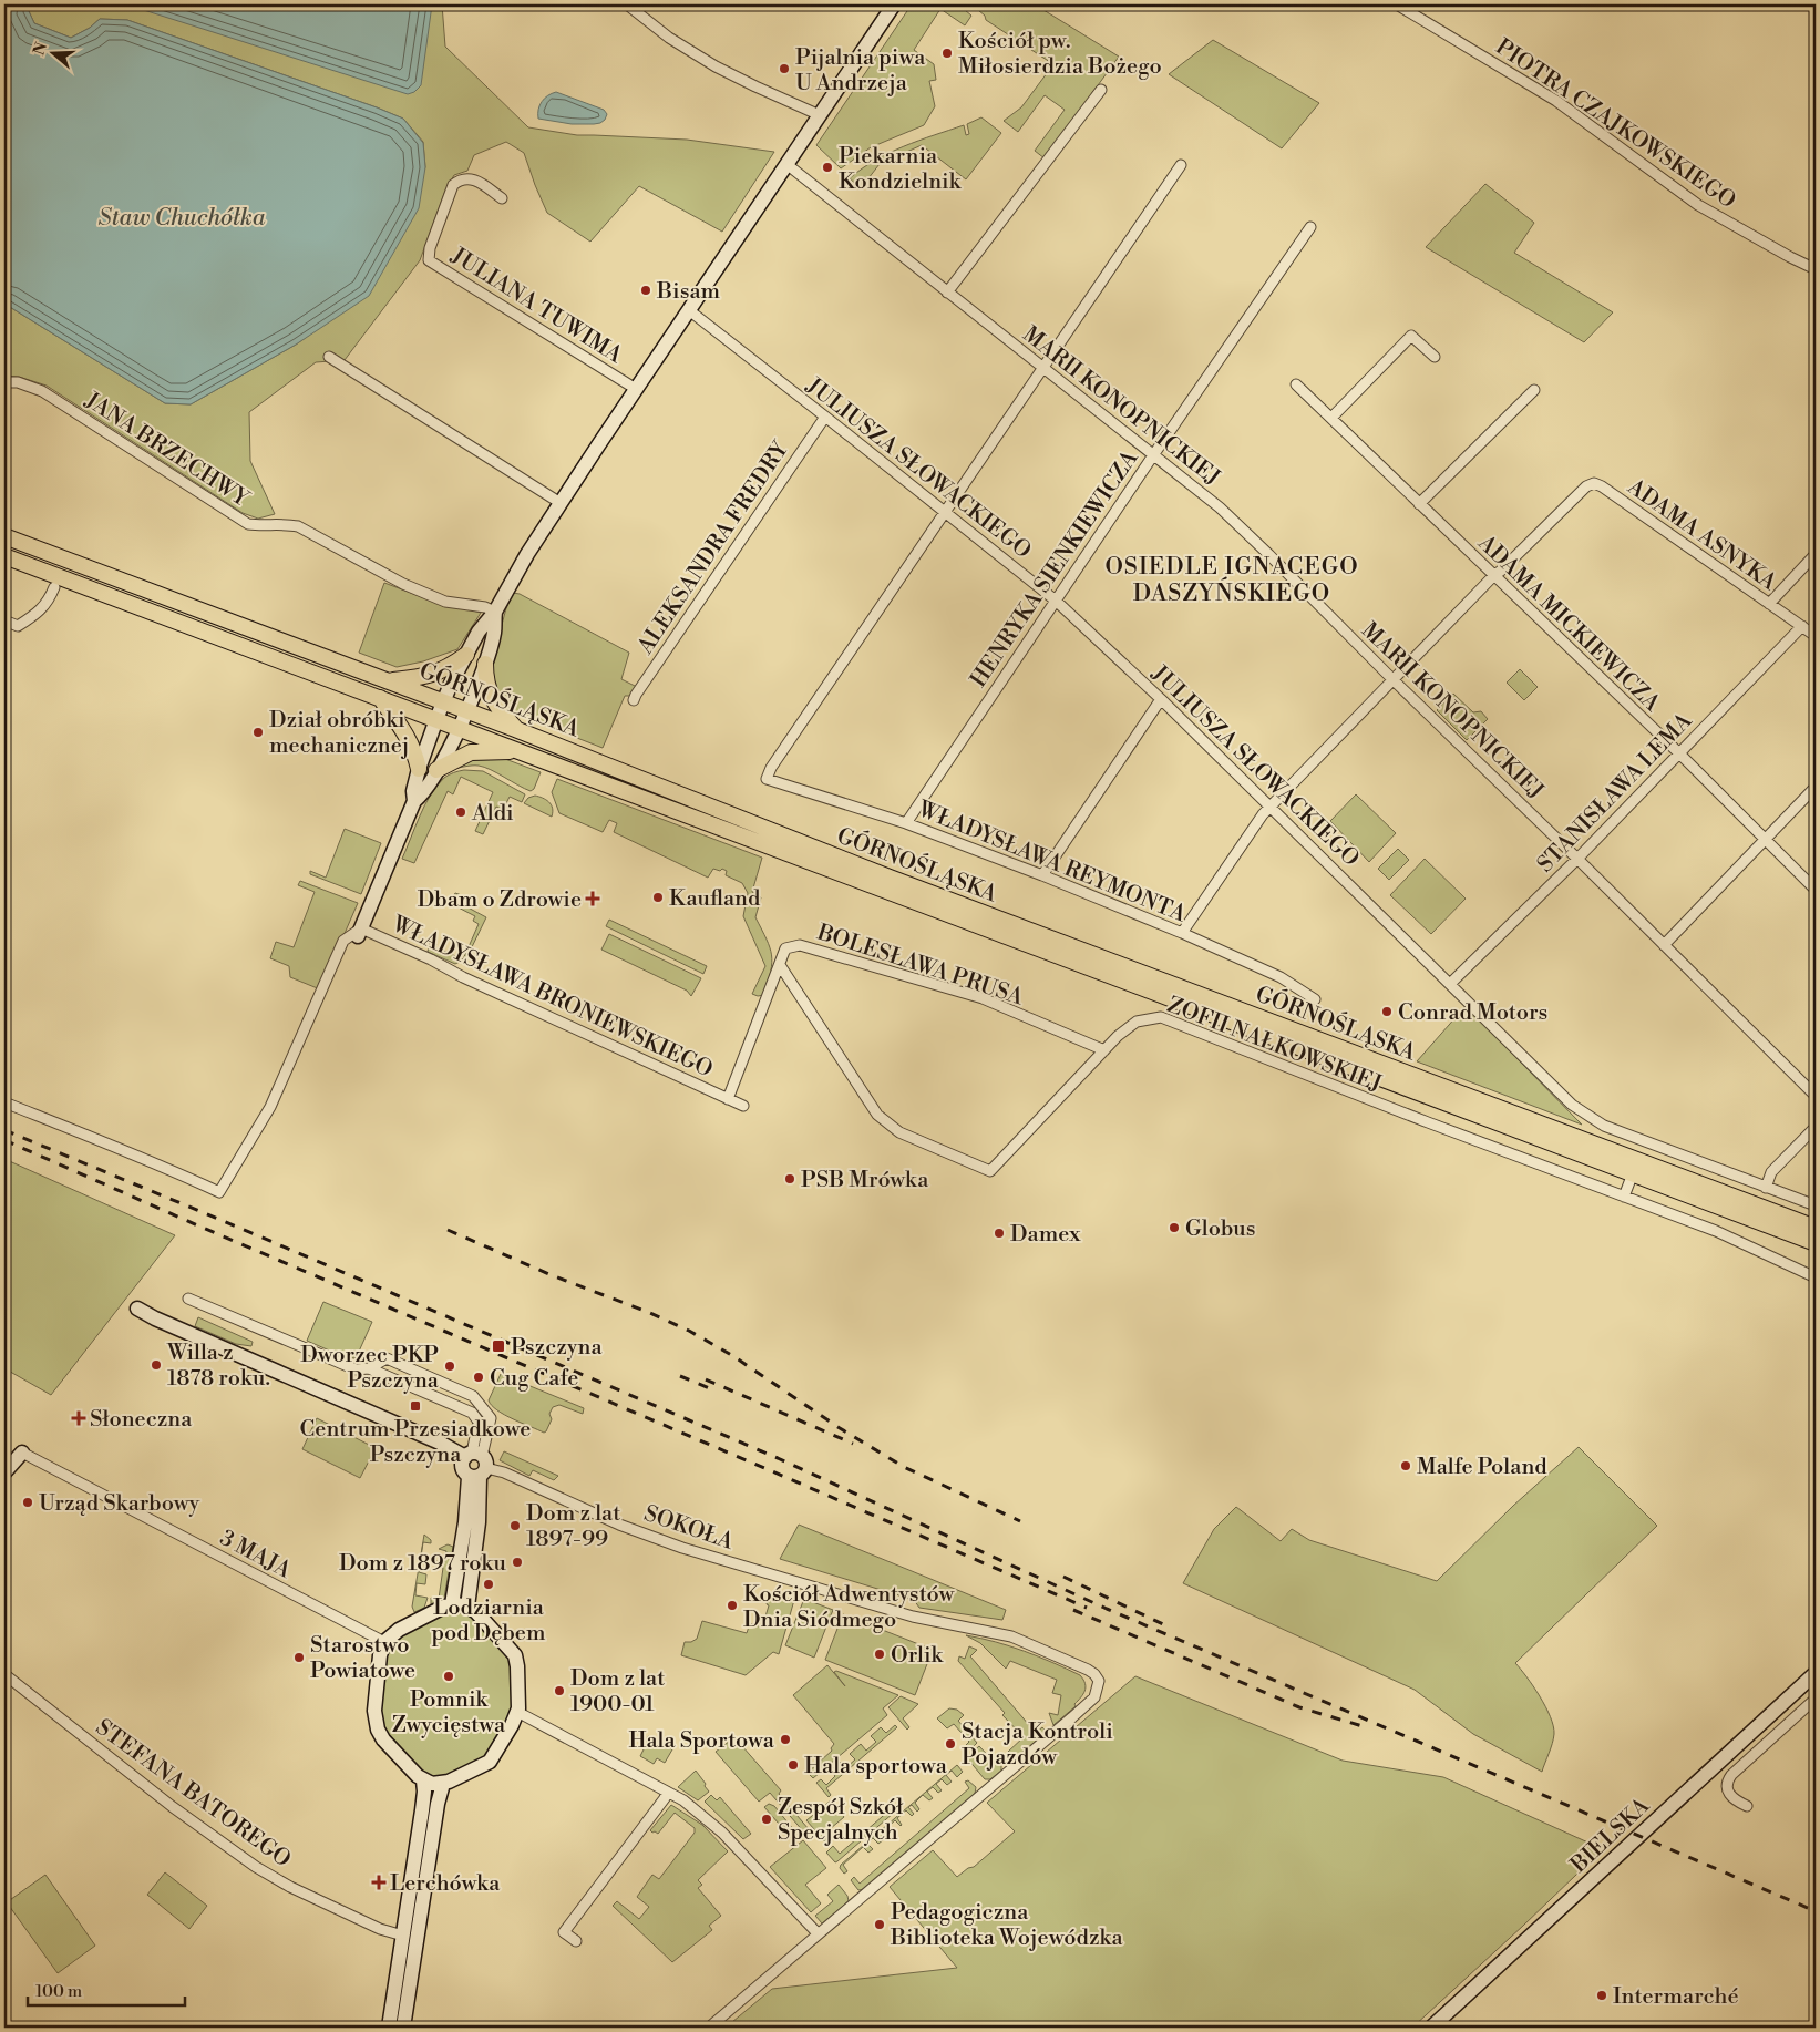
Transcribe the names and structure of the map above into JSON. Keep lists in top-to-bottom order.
{
  "streets": {
    "main road": ["GÓRNOŚLĄSKA"],
    "street": [
      "PIOTRA CZAJKOWSKIEGO",
      "JULIANA TUWIMA",
      "MARII KONOPNICKIEJ",
      "JANA BRZECHWY",
      "JULIUSZA SŁOWACKIEGO",
      "ADAMA ASNYKA",
      "ALEKSANDRA FREDRY",
      "HENRYKA SIENKIEWICZA",
      "ADAMA MICKIEWICZA",
      "STANISŁAWA LEMA",
      "WŁADYSŁAWA REYMONTA",
      "BOLESŁAWA PRUSA",
      "WŁADYSŁAWA BRONIEWSKIEGO",
      "ZOFII NAŁKOWSKIEJ",
      "SOKOŁA",
      "3 MAJA",
      "STEFANA BATOREGO",
      "BIELSKA"
    ]
  },
  "crossings": [
    ["MARII KONOPNICKIEJ", "HENRYKA SIENKIEWICZA"],
    ["MARII KONOPNICKIEJ", "STANISŁAWA LEMA"],
    ["JULIUSZA SŁOWACKIEGO", "ALEKSANDRA FREDRY"],
    ["JULIUSZA SŁOWACKIEGO", "HENRYKA SIENKIEWICZA"],
    ["JULIUSZA SŁOWACKIEGO", "STANISŁAWA LEMA"],
    ["JULIUSZA SŁOWACKIEGO", "WŁADYSŁAWA REYMONTA"],
    ["ADAMA ASNYKA", "ADAMA MICKIEWICZA"],
    ["ADAMA ASNYKA", "STANISŁAWA LEMA"],
    ["HENRYKA SIENKIEWICZA", "WŁADYSŁAWA REYMONTA"],
    ["ADAMA MICKIEWICZA", "STANISŁAWA LEMA"],
    ["BOLESŁAWA PRUSA", "WŁADYSŁAWA BRONIEWSKIEGO"],
    ["BOLESŁAWA PRUSA", "ZOFII NAŁKOWSKIEJ"],
    ["WŁADYSŁAWA BRONIEWSKIEGO", "ZOFII NAŁKOWSKIEJ"]
  ],
  "districts": ["OSIEDLE IGNACEGO DASZYŃSKIEGO"],
  "water": ["Staw Chuchółka"],
  "places": {
    "other": [
      "Kościół pw. Miłosierdzia Bożego",
      "Pijalnia piwa U Andrzeja",
      "Piekarnia Kondzielnik",
      "Bisam",
      "Dział obróbki mechanicznej",
      "Aldi",
      "Kaufland",
      "Conrad Motors",
      "PSB Mrówka",
      "Globus",
      "Damex",
      "Willa z 1878 roku.",
      "Dworzec PKP Pszczyna",
      "Cug Cafe",
      "Malfe Poland",
      "Urząd Skarbowy",
      "Dom z lat 1897-99",
      "Dom z 1897 roku",
      "Lodziarnia pod Dębem",
      "Kościół Adwentystów Dnia Siódmego",
      "Orlik",
      "Starostwo Powiatowe",
      "Pomnik Zwycięstwa",
      "Dom z lat 1900-01",
      "Hala Sportowa",
      "Stacja Kontroli Pojazdów",
      "Hala sportowa",
      "Zespół Szkół Specjalnych",
      "Pedagogiczna Biblioteka Wojewódzka",
      "Intermarché"
    ],
    "health": ["Dbam o Zdrowie", "Słoneczna", "Lerchówka"],
    "transit": ["Pszczyna", "Centrum Przesiadkowe Pszczyna"]
  },
  "scale_bar": "100 m",
  "north": "left"
}
